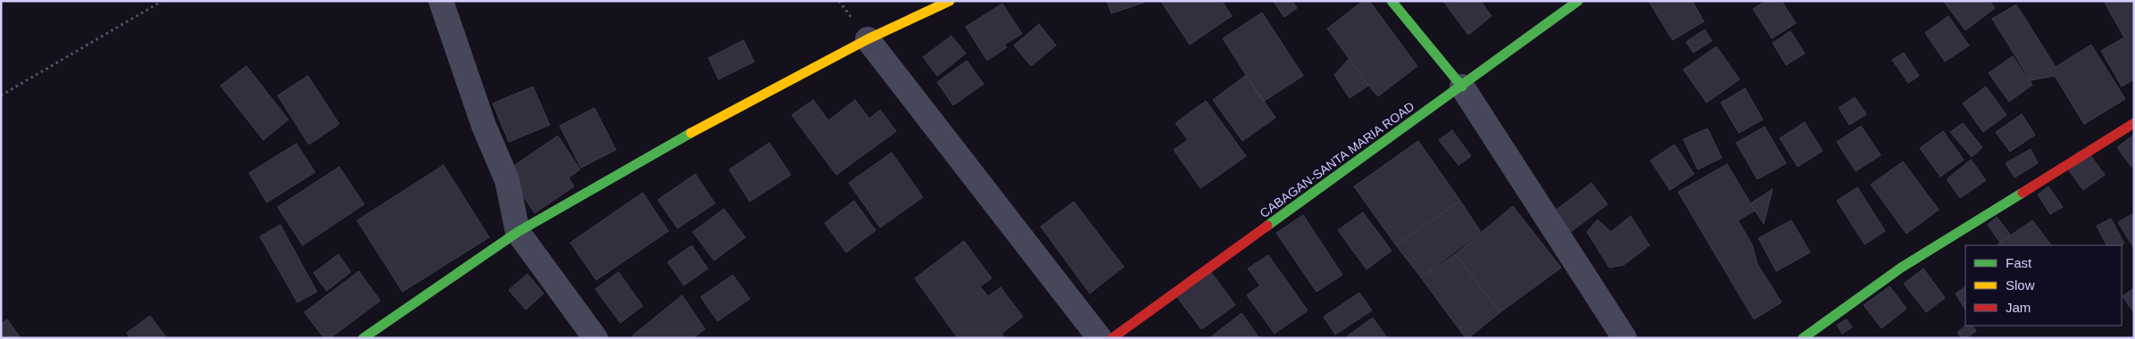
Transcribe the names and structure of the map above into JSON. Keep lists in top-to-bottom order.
{
  "streets": {
    "street": ["CABAGAN-SANTA MARIA ROAD"]
  },
  "legend": ["Fast", "Slow", "Jam"]
}
